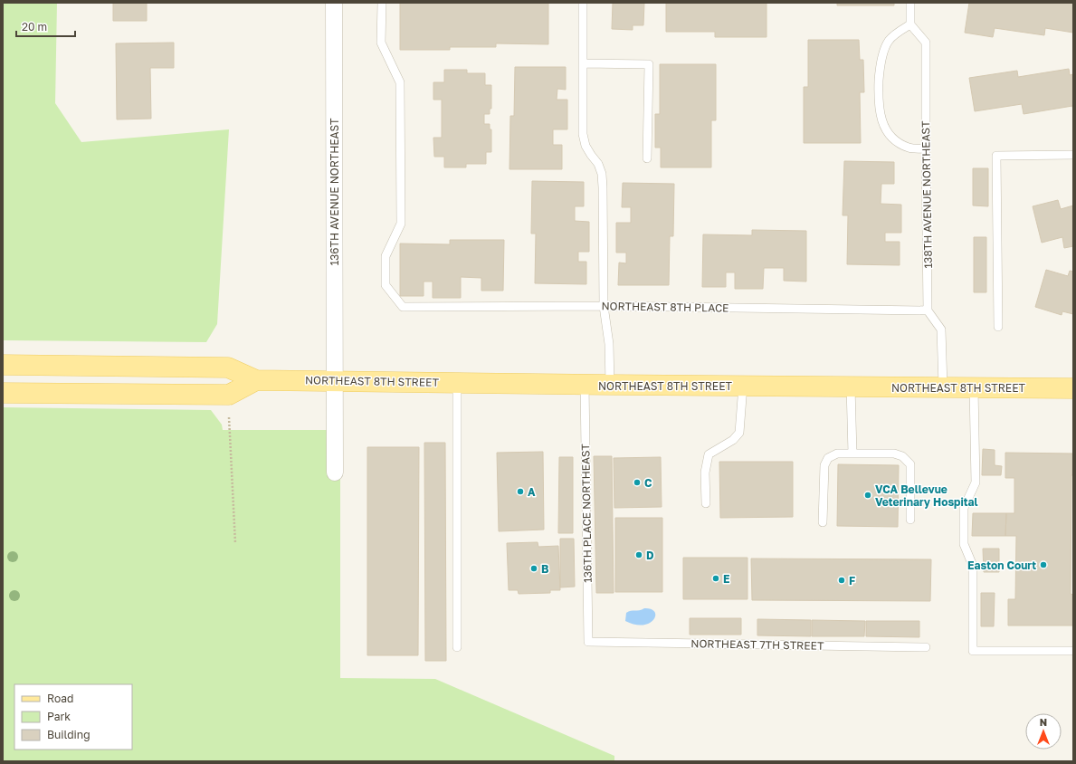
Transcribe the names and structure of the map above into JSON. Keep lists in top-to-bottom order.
{
  "streets": {
    "main road": ["NORTHEAST 8TH STREET"],
    "street": ["136TH AVENUE NORTHEAST"],
    "lane": [
      "138TH AVENUE NORTHEAST",
      "NORTHEAST 8TH PLACE",
      "136TH PLACE NORTHEAST",
      "NORTHEAST 7TH STREET"
    ]
  },
  "crossings": [
    ["136TH AVENUE NORTHEAST", "NORTHEAST 8TH STREET"],
    ["138TH AVENUE NORTHEAST", "NORTHEAST 8TH PLACE"],
    ["NORTHEAST 8TH STREET", "136TH PLACE NORTHEAST"],
    ["136TH PLACE NORTHEAST", "NORTHEAST 7TH STREET"]
  ],
  "places": [
    "C",
    "A",
    "VCA Bellevue Veterinary Hospital",
    "D",
    "Easton Court",
    "B",
    "E",
    "F"
  ],
  "legend": ["Road", "Park", "Building"],
  "scale_bar": "20 m",
  "north": "top"
}
